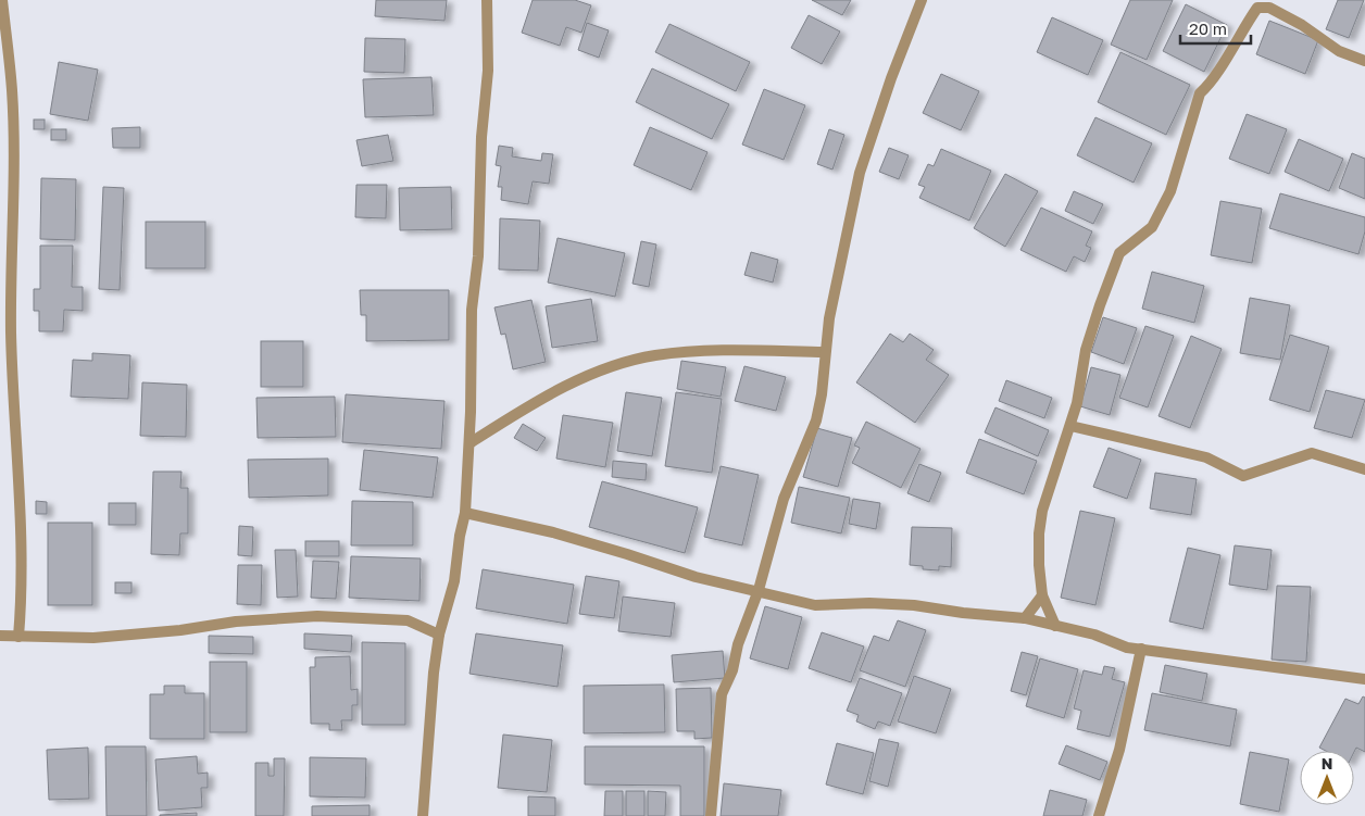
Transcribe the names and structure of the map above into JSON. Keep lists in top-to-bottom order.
{
  "scale_bar": "20 m",
  "north": "top"
}
